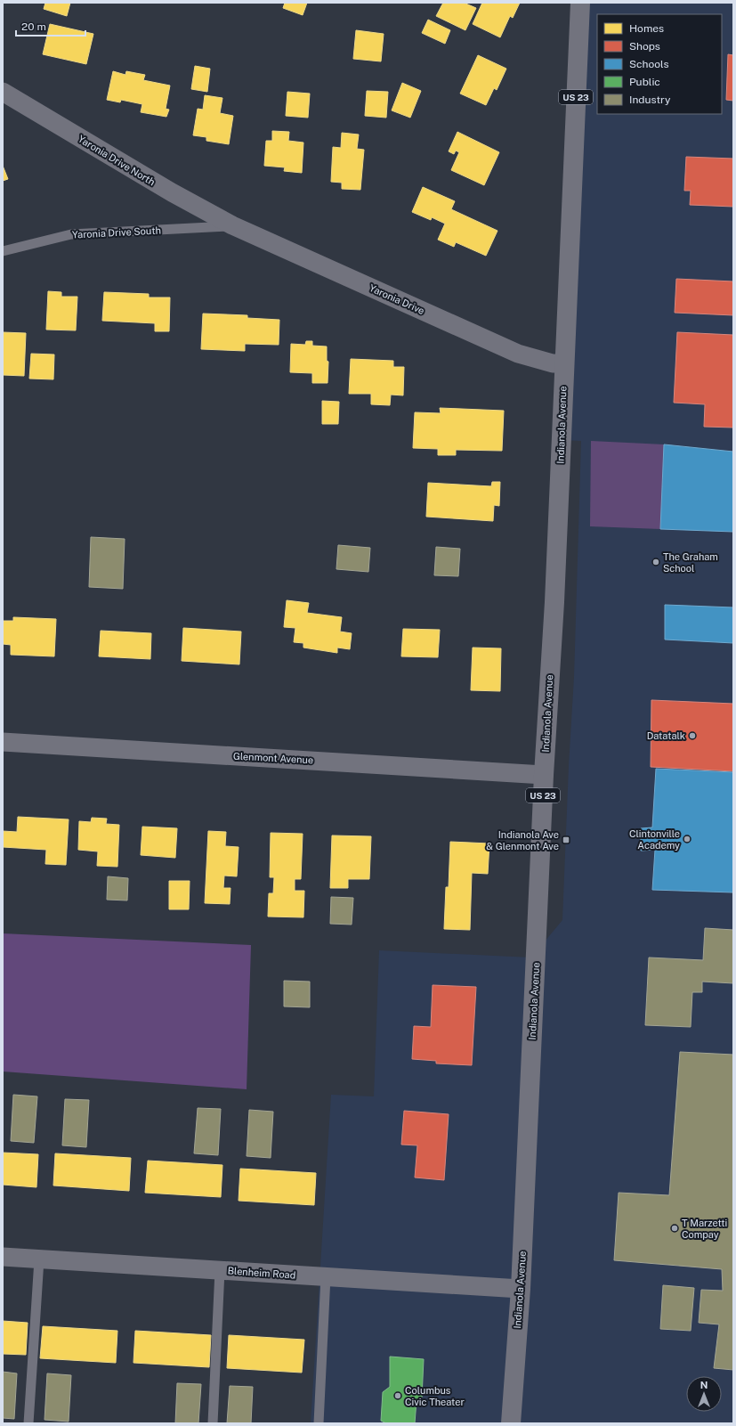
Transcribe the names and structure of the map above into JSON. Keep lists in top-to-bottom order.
{
  "streets": {
    "main road": ["US 23", "Indianola Avenue"],
    "street": [
      "Yaronia Drive North",
      "Yaronia Drive",
      "Glenmont Avenue",
      "Blenheim Road"
    ],
    "lane": ["Yaronia Drive South"]
  },
  "crossings": [
    ["Yaronia Drive North", "Yaronia Drive South"],
    ["Yaronia Drive North", "Yaronia Drive"],
    ["Yaronia Drive South", "Yaronia Drive"],
    ["Yaronia Drive", "Indianola Avenue"],
    ["Indianola Avenue", "Glenmont Avenue"],
    ["Indianola Avenue", "Blenheim Road"]
  ],
  "places": {
    "other": [
      "The Graham School",
      "Datatalk",
      "Clintonville Academy",
      "T Marzetti Compay",
      "Columbus Civic Theater"
    ],
    "transit": ["Indianola Ave & Glenmont Ave"]
  },
  "legend": [
    "Homes",
    "Shops",
    "Schools",
    "Public",
    "Industry"
  ],
  "scale_bar": "20 m",
  "north": "top"
}
